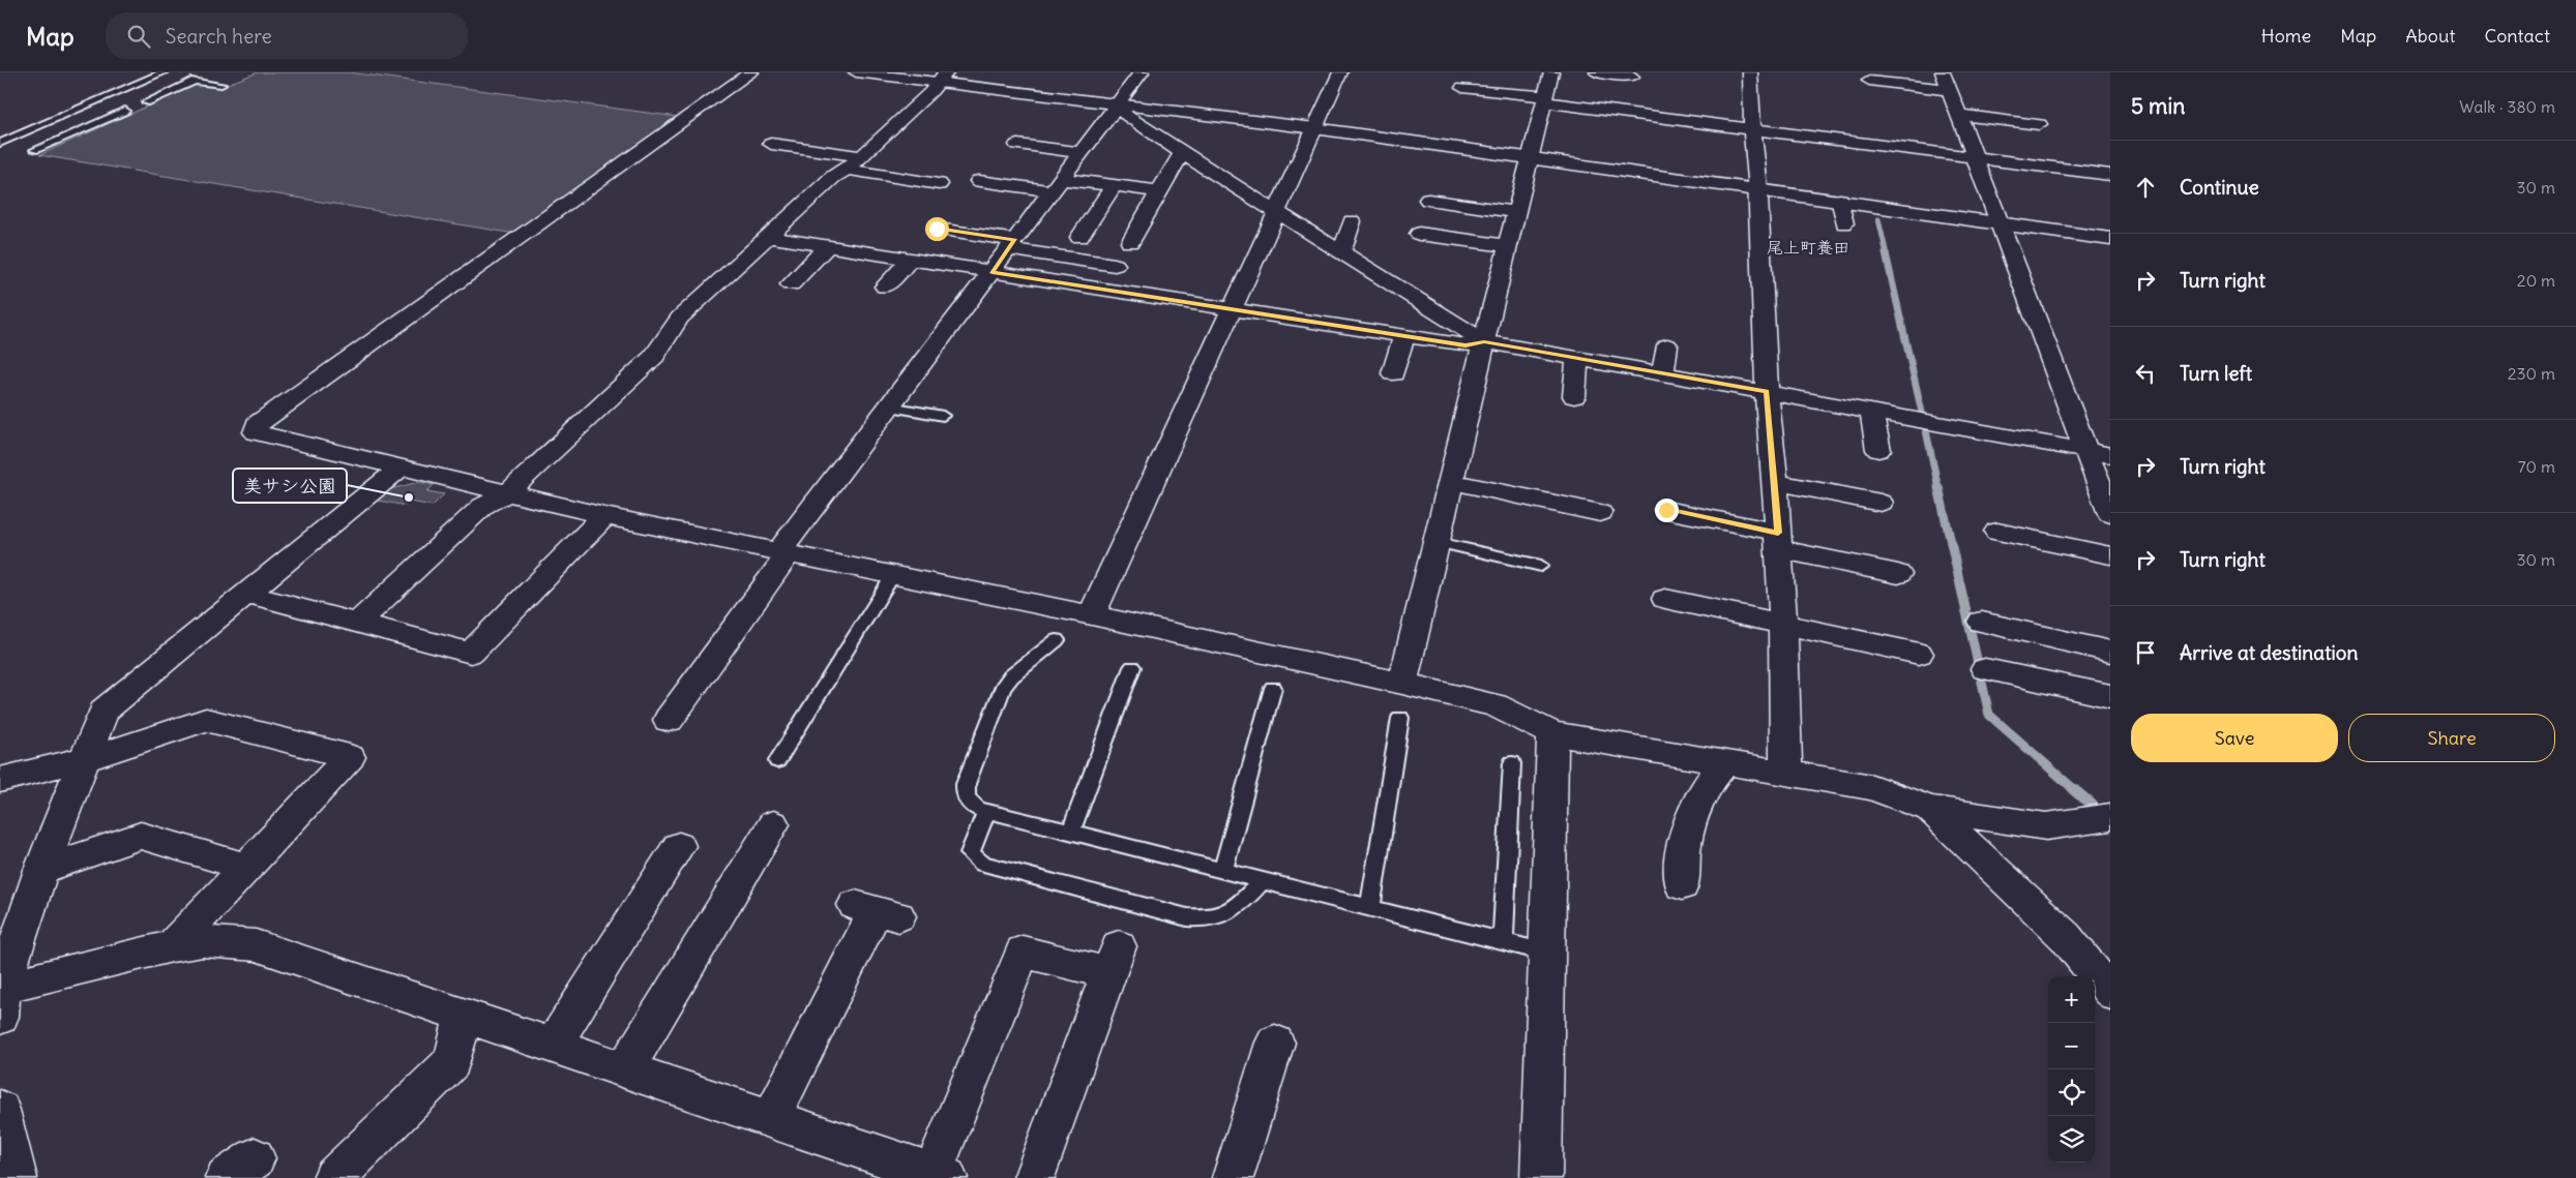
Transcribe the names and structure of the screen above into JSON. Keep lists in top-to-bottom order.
{
  "districts": ["尾上町養田"],
  "places": ["美サシ公園"],
  "page": {
    "header": "Map",
    "search": "Search here",
    "nav": [
      "Home",
      "Map",
      "About",
      "Contact"
    ],
    "heading": ["5 min", "Walk · 380 m"],
    "list": [
      ["Continue", "30 m"],
      ["Turn right", "20 m"],
      ["Turn left", "230 m"],
      ["Turn right", "70 m"],
      ["Turn right", "30 m"],
      "Arrive at destination"
    ],
    "buttons": ["Save", "Share"],
    "map_buttons": ["+", "−"]
  }
}
